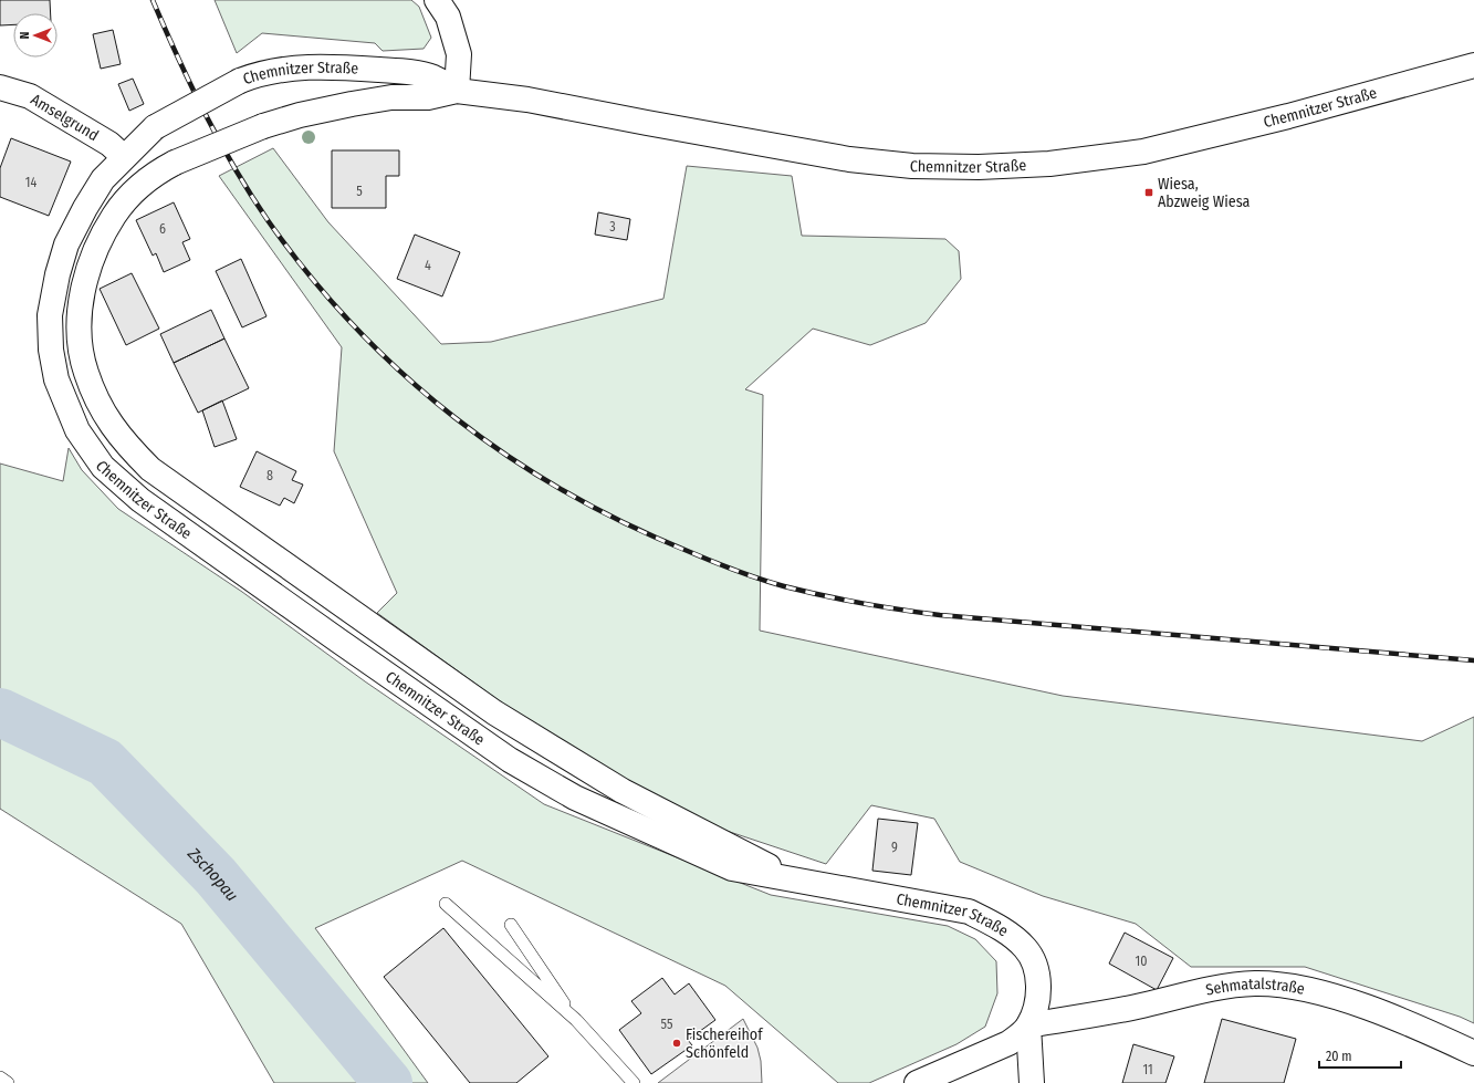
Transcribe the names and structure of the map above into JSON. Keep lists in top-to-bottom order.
{
  "streets": {
    "main road": ["Chemnitzer Straße", "Amselgrund", "Sehmatalstraße"]
  },
  "crossings": [
    ["Chemnitzer Straße", "Amselgrund"],
    ["Chemnitzer Straße", "Sehmatalstraße"]
  ],
  "water": ["Zschopau"],
  "places": {
    "transit": ["Wiesa, Abzweig Wiesa"],
    "other": ["Fischereihof Schönfeld"]
  },
  "house_numbers": [
    "14",
    "5",
    "3",
    "6",
    "4",
    "8",
    "9",
    "10",
    "55",
    "11"
  ],
  "scale_bar": "20 m",
  "north": "left"
}
